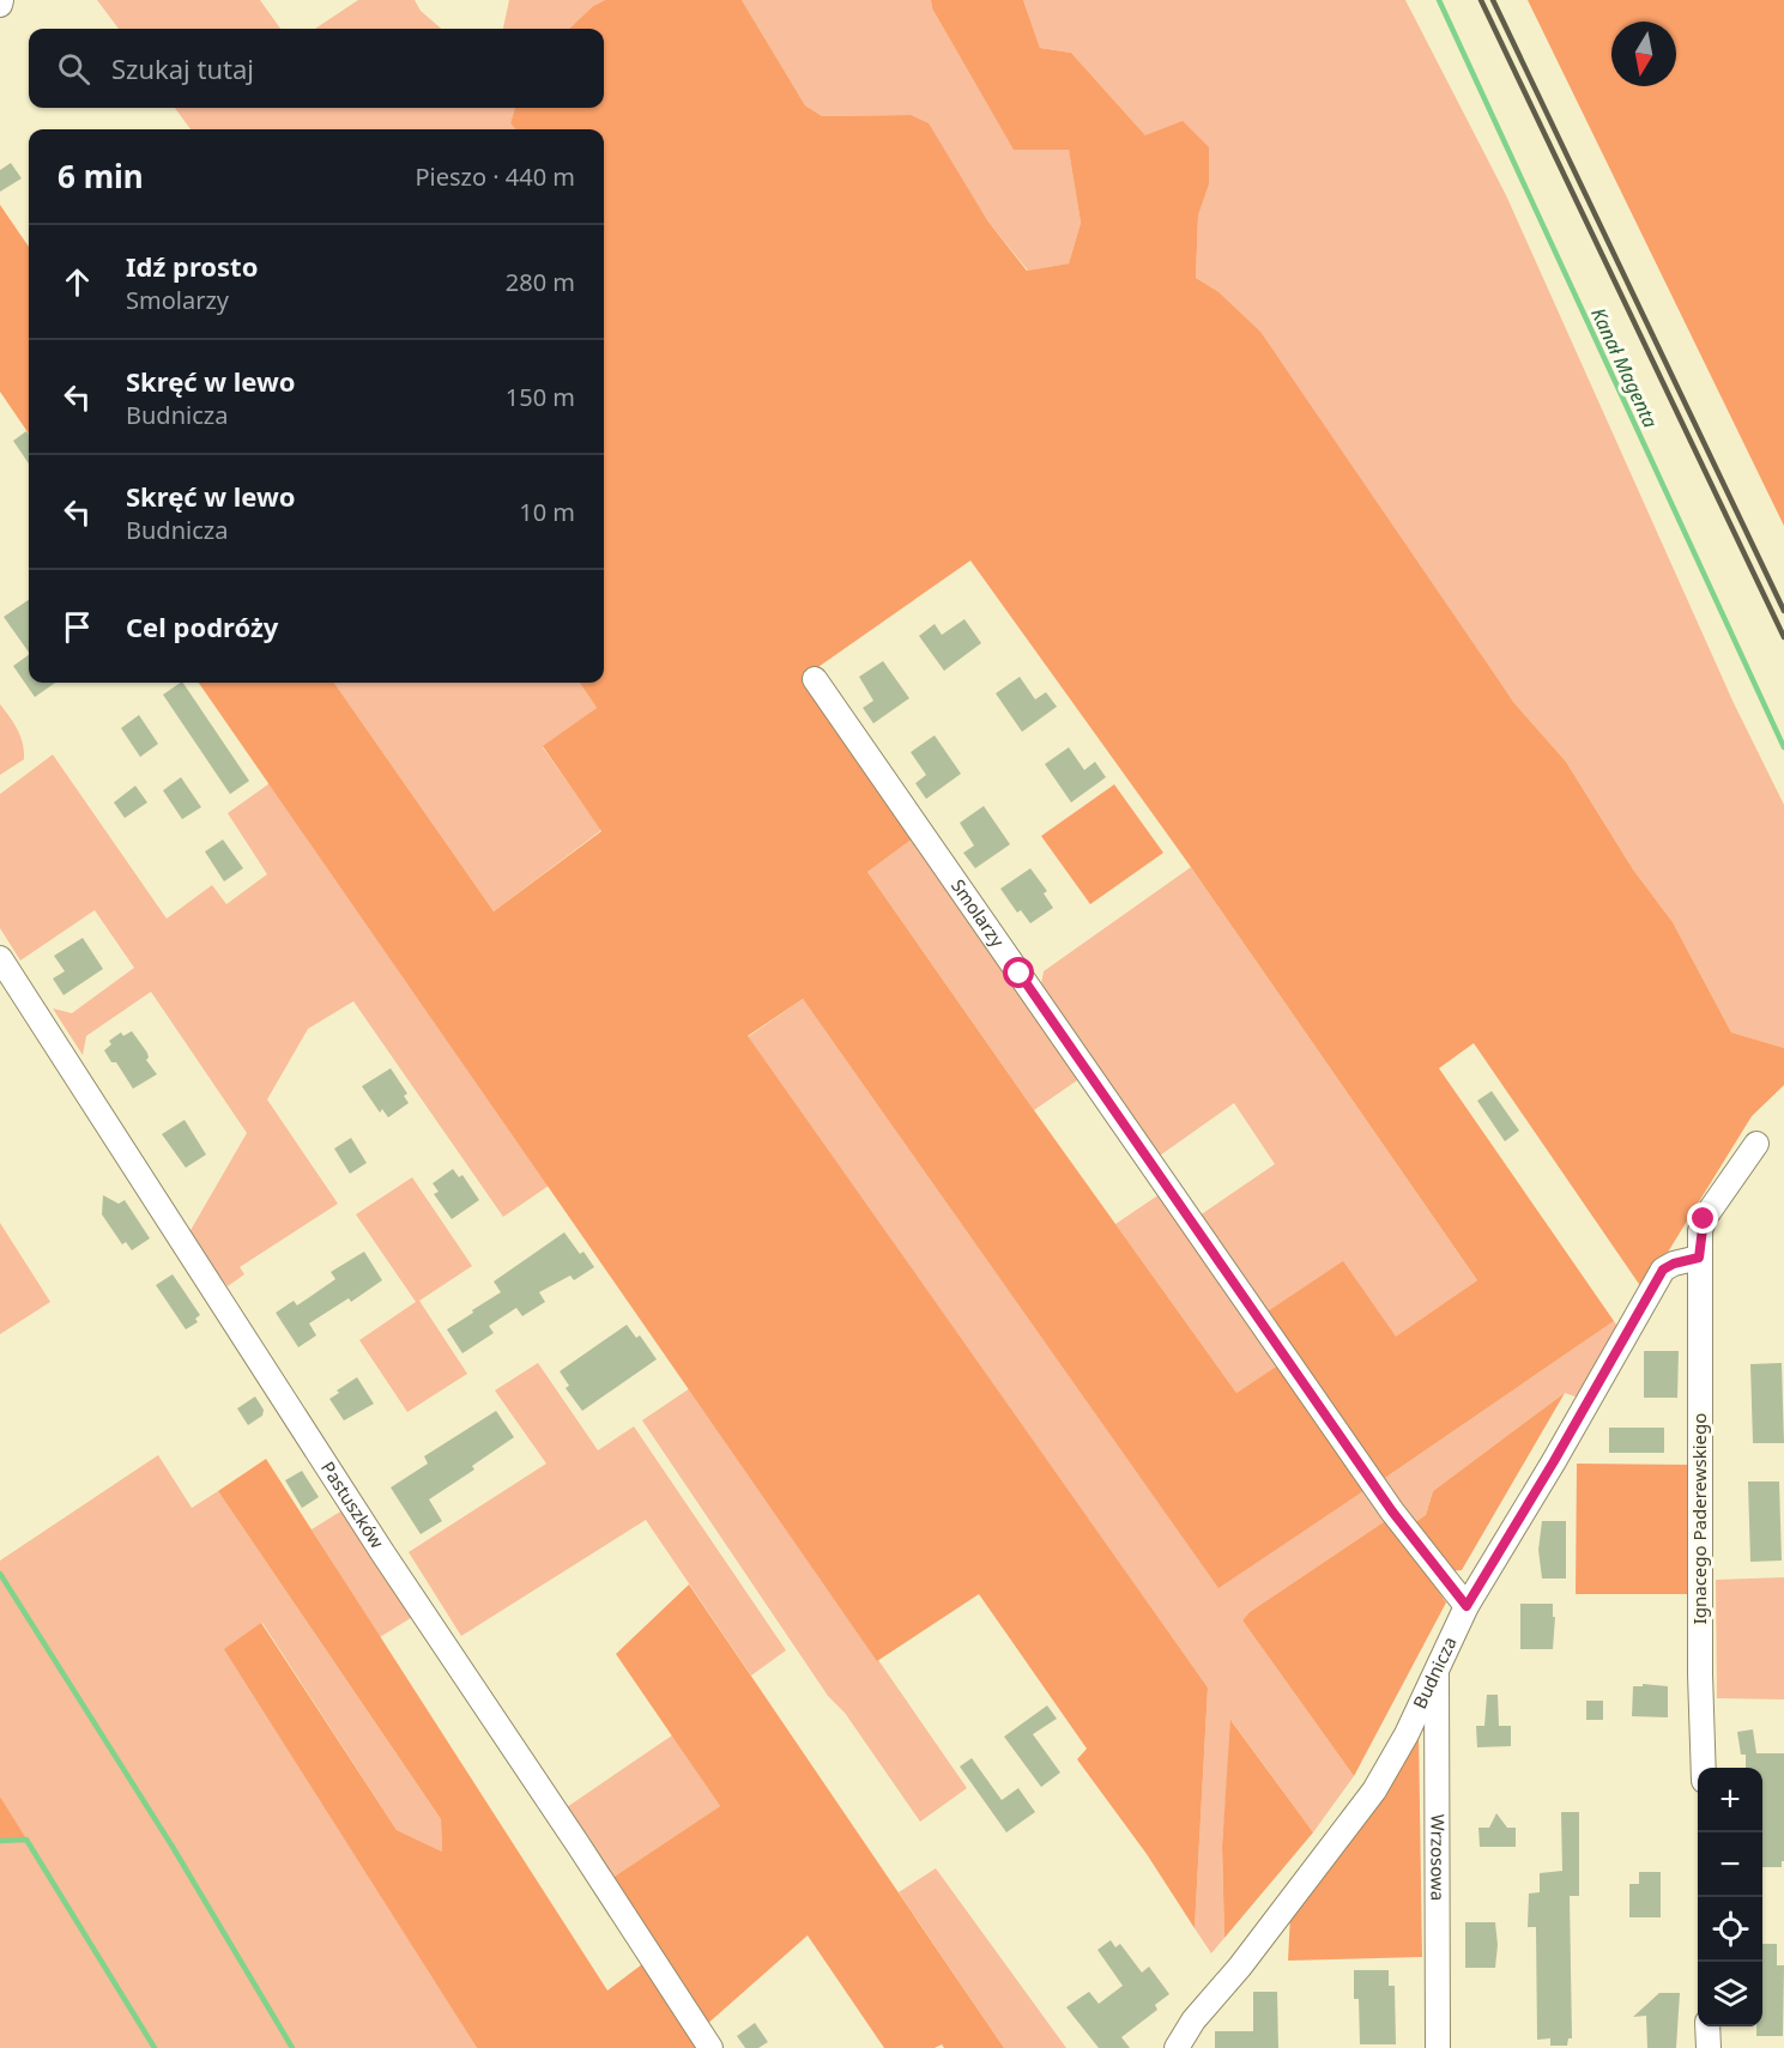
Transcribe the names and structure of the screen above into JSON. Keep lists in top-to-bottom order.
{
  "streets": {
    "street": [
      "Smolarzy",
      "Pastuszków",
      "Ignacego Paderewskiego",
      "Budnicza",
      "Wrzosowa"
    ]
  },
  "crossings": [
    ["Smolarzy", "Budnicza"],
    ["Ignacego Paderewskiego", "Budnicza"],
    ["Budnicza", "Wrzosowa"]
  ],
  "water": ["Kanał Magenta"],
  "north": "bottom",
  "page": {
    "search": "Szukaj tutaj",
    "heading": ["6 min", "Pieszo · 440 m"],
    "list": [
      ["Idź prosto", "Smolarzy", "280 m"],
      ["Skręć w lewo", "Budnicza", "150 m"],
      ["Skręć w lewo", "Budnicza", "10 m"],
      "Cel podróży"
    ],
    "map_buttons": ["+", "−"]
  }
}
